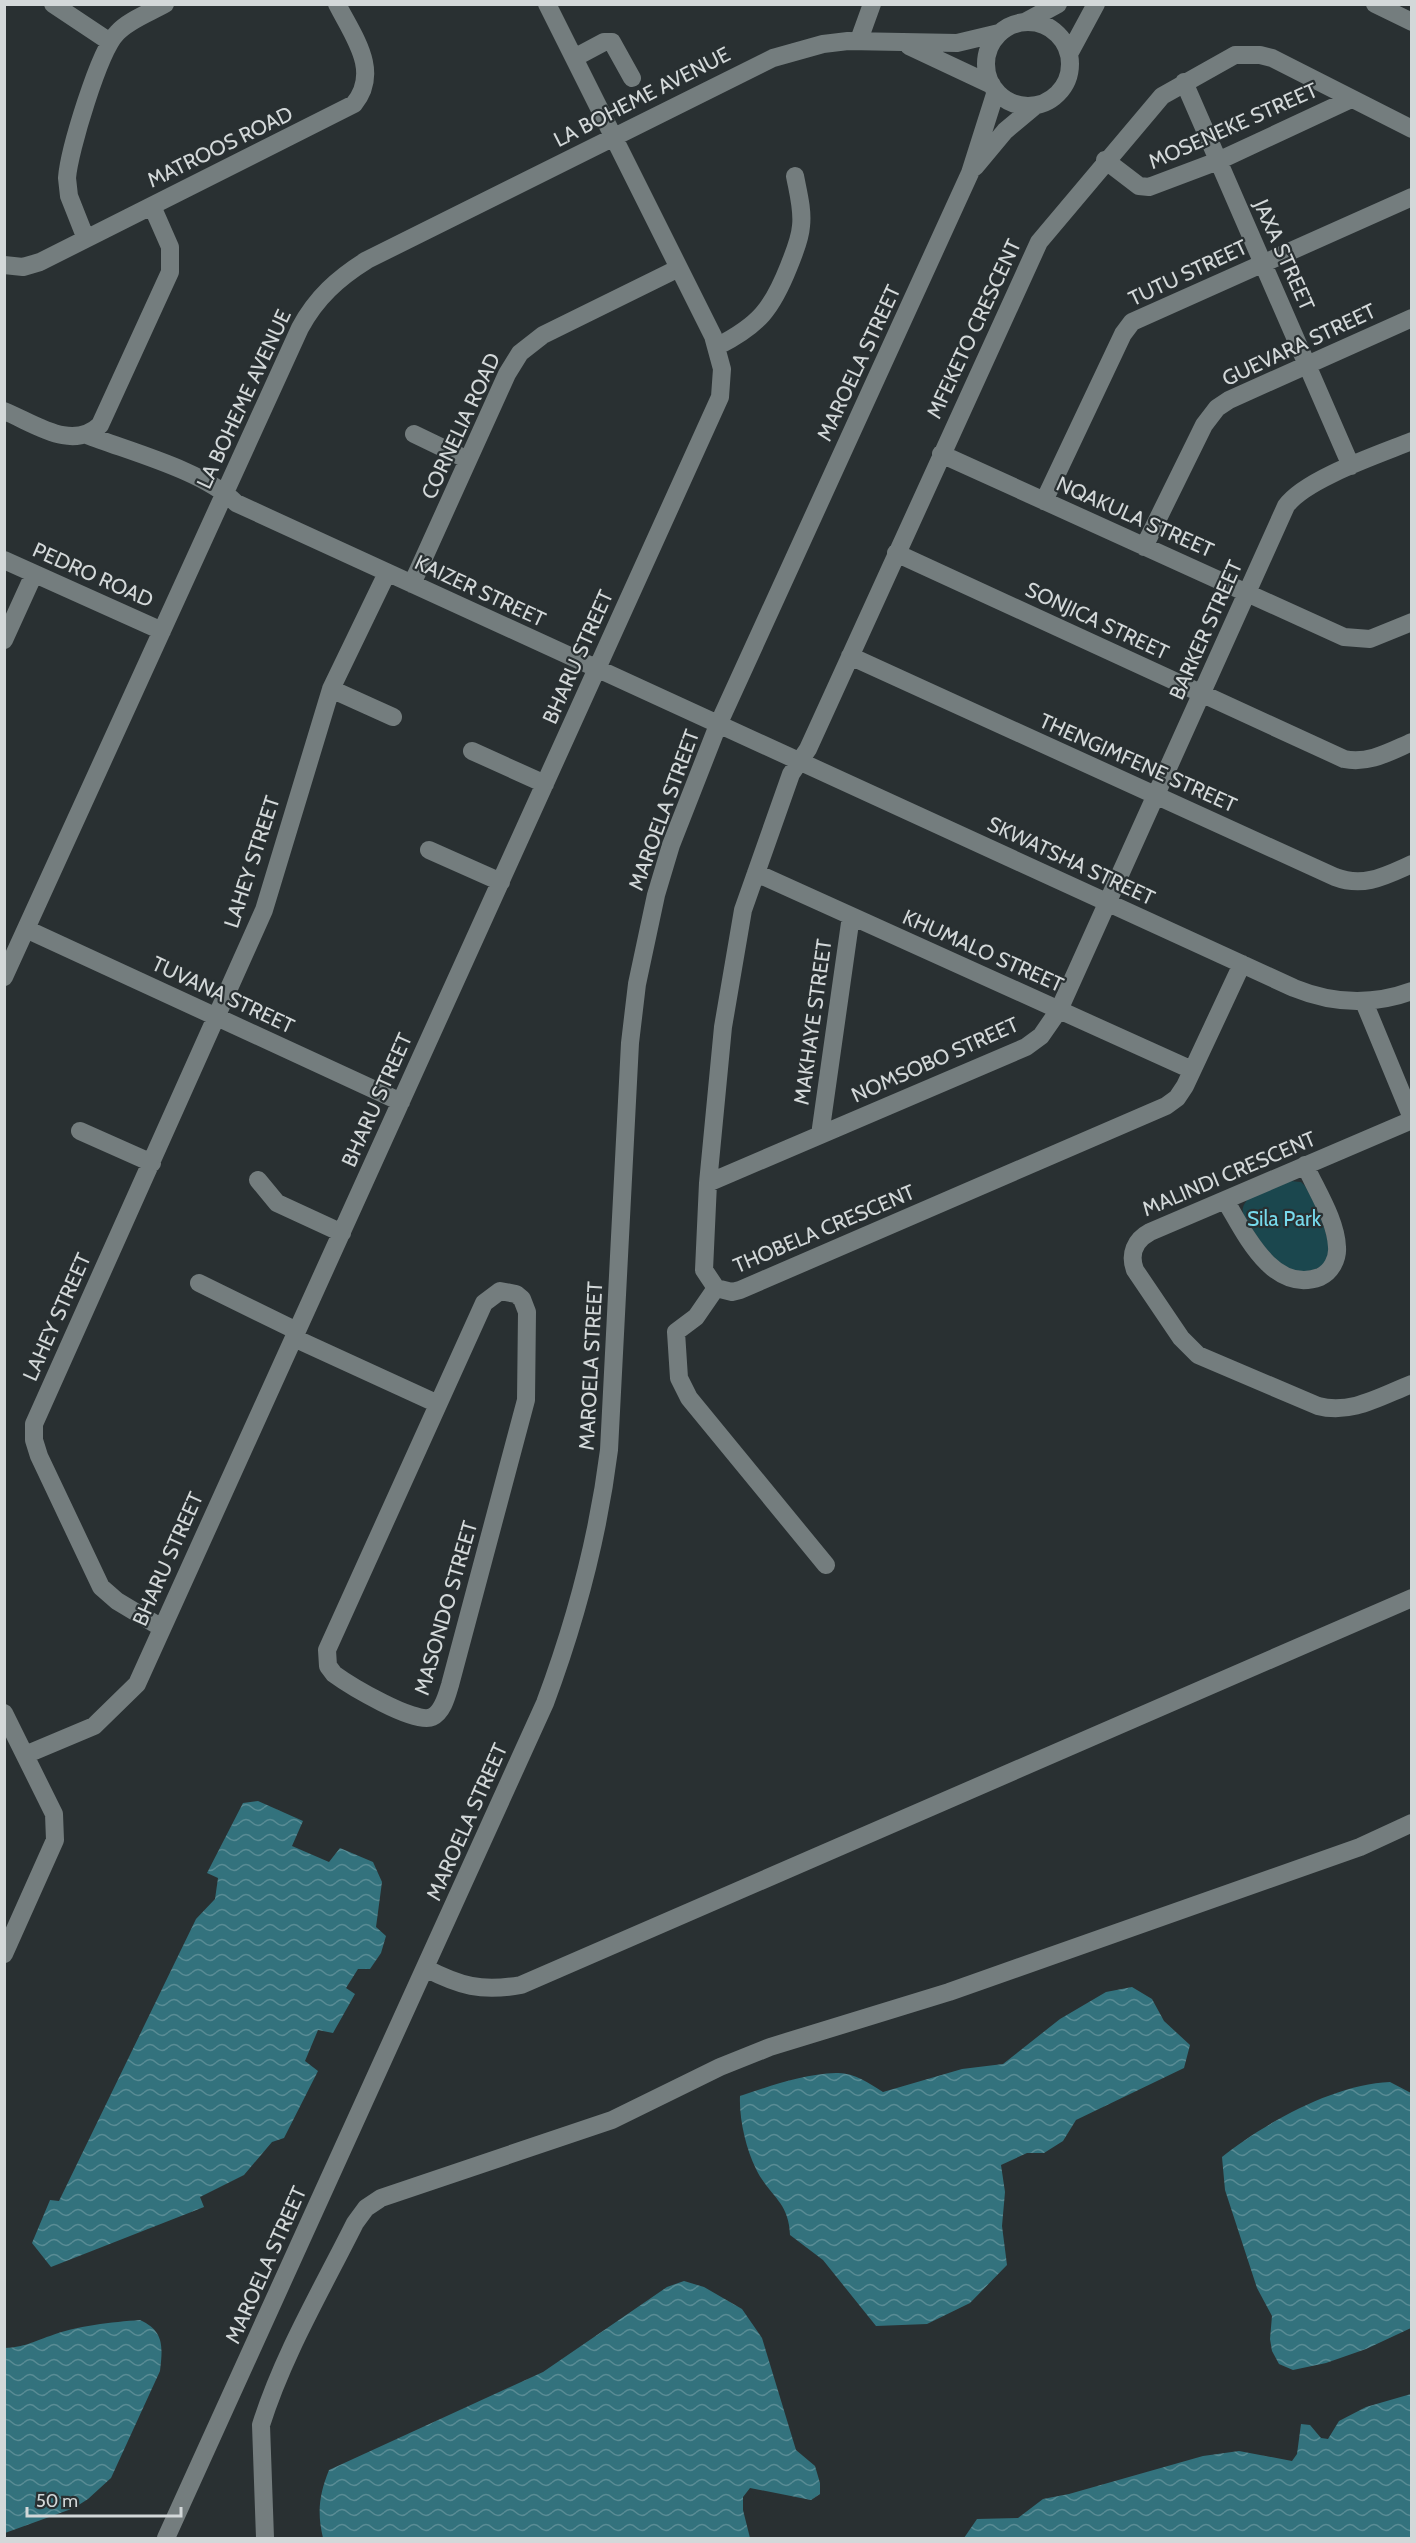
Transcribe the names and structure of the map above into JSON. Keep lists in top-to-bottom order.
{
  "streets": {
    "street": [
      "LA BOHEME AVENUE",
      "MOSENEKE STREET",
      "MATROOS ROAD",
      "JAXA STREET",
      "TUTU STREET",
      "MFEKETO CRESCENT",
      "GUEVARA STREET",
      "MAROELA STREET",
      "CORNELIA ROAD",
      "NQAKULA STREET",
      "PEDRO ROAD",
      "KAIZER STREET",
      "SONJICA STREET",
      "BARKER STREET",
      "BHARU STREET",
      "THENGIMFENE STREET",
      "SKWATSHA STREET",
      "LAHEY STREET",
      "KHUMALO STREET",
      "TUVANA STREET",
      "MAKHAYE STREET",
      "NOMSOBO STREET",
      "MALINDI CRESCENT",
      "THOBELA CRESCENT",
      "MASONDO STREET"
    ]
  },
  "crossings": [
    ["LA BOHEME AVENUE", "MAROELA STREET"],
    ["LA BOHEME AVENUE", "PEDRO ROAD"],
    ["LA BOHEME AVENUE", "KAIZER STREET"],
    ["LA BOHEME AVENUE", "BHARU STREET"],
    ["LA BOHEME AVENUE", "TUVANA STREET"],
    ["MOSENEKE STREET", "JAXA STREET"],
    ["MOSENEKE STREET", "MFEKETO CRESCENT"],
    ["JAXA STREET", "TUTU STREET"],
    ["JAXA STREET", "MFEKETO CRESCENT"],
    ["JAXA STREET", "GUEVARA STREET"],
    ["JAXA STREET", "BARKER STREET"],
    ["TUTU STREET", "NQAKULA STREET"],
    ["MFEKETO CRESCENT", "NQAKULA STREET"],
    ["MFEKETO CRESCENT", "SONJICA STREET"],
    ["MFEKETO CRESCENT", "THENGIMFENE STREET"],
    ["MFEKETO CRESCENT", "SKWATSHA STREET"],
    ["MFEKETO CRESCENT", "THOBELA CRESCENT"],
    ["GUEVARA STREET", "NQAKULA STREET"],
    ["MAROELA STREET", "KAIZER STREET"],
    ["MAROELA STREET", "SKWATSHA STREET"],
    ["CORNELIA ROAD", "KAIZER STREET"],
    ["CORNELIA ROAD", "BHARU STREET"],
    ["NQAKULA STREET", "BARKER STREET"],
    ["KAIZER STREET", "BHARU STREET"],
    ["KAIZER STREET", "SKWATSHA STREET"],
    ["KAIZER STREET", "LAHEY STREET"],
    ["SONJICA STREET", "BARKER STREET"],
    ["BARKER STREET", "THENGIMFENE STREET"],
    ["BARKER STREET", "SKWATSHA STREET"],
    ["BARKER STREET", "NOMSOBO STREET"],
    ["BHARU STREET", "LAHEY STREET"],
    ["BHARU STREET", "TUVANA STREET"],
    ["SKWATSHA STREET", "NOMSOBO STREET"],
    ["SKWATSHA STREET", "THOBELA CRESCENT"],
    ["LAHEY STREET", "TUVANA STREET"],
    ["KHUMALO STREET", "MAKHAYE STREET"],
    ["KHUMALO STREET", "NOMSOBO STREET"],
    ["KHUMALO STREET", "THOBELA CRESCENT"],
    ["MAKHAYE STREET", "NOMSOBO STREET"],
    ["NOMSOBO STREET", "THOBELA CRESCENT"]
  ],
  "parks": ["Sila Park"],
  "scale_bar": "50 m"
}
